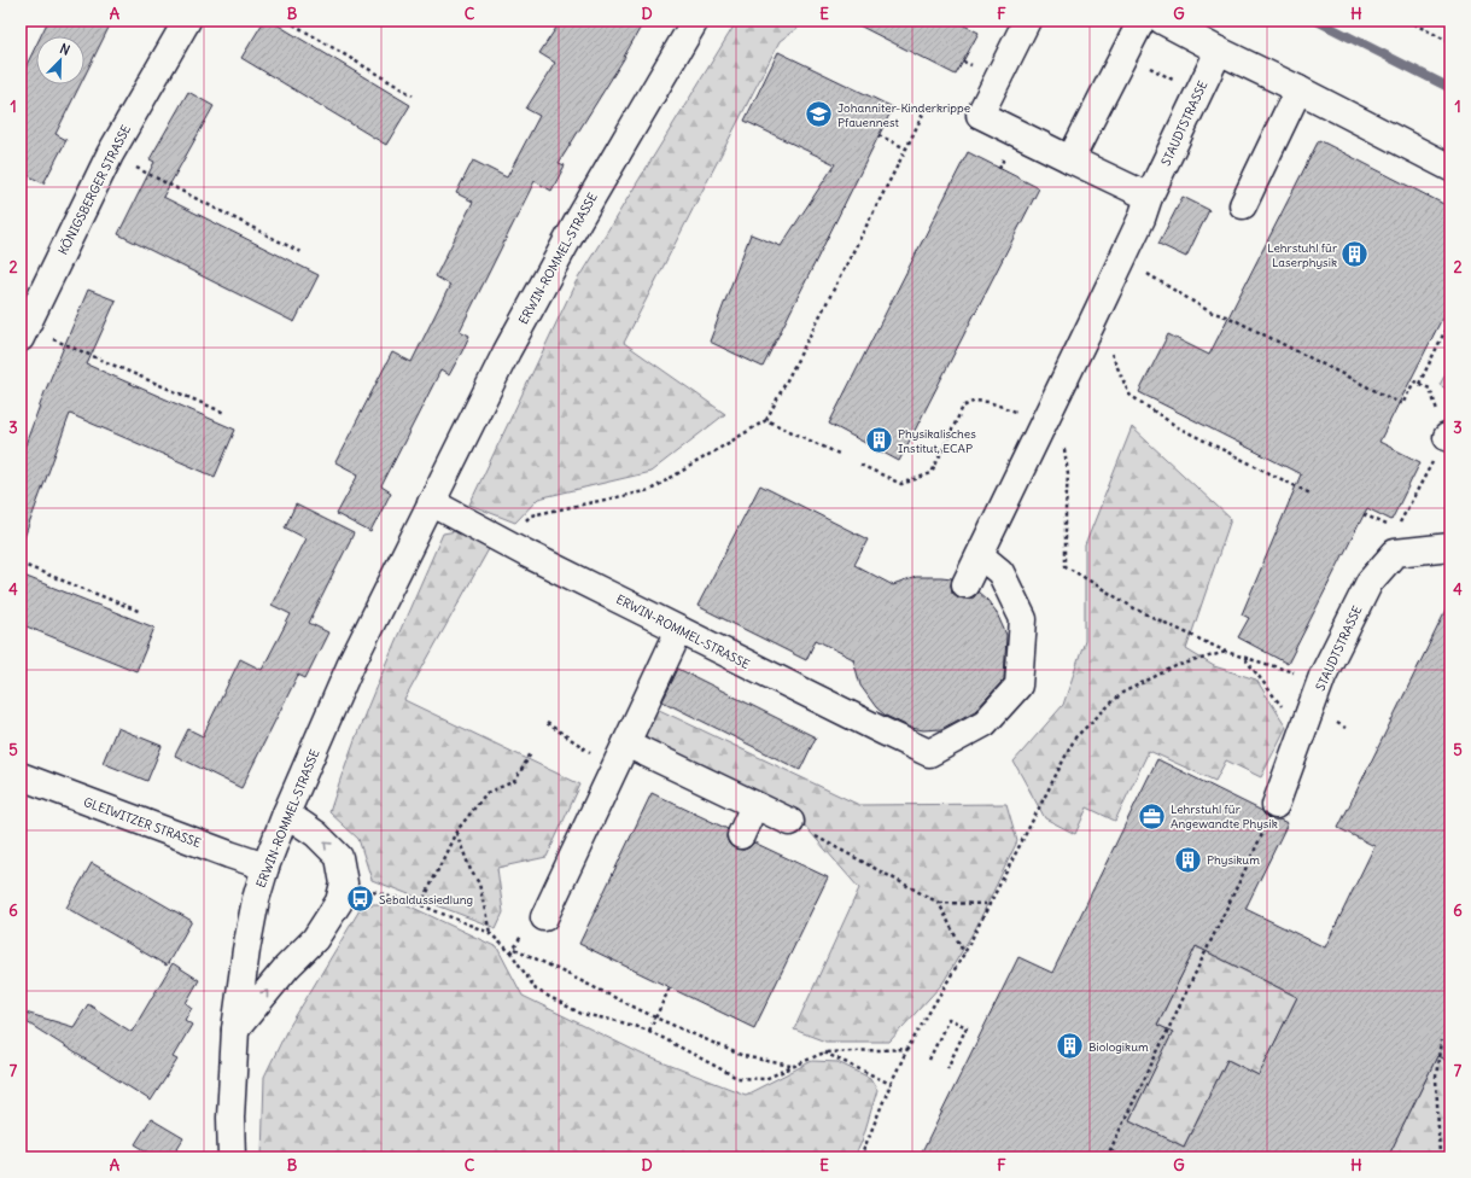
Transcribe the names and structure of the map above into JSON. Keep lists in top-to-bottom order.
{
  "streets": {
    "street": [
      "STAUDTSTRASSE",
      "KÖNIGSBERGER STRASSE",
      "ERWIN-ROMMEL-STRASSE",
      "GLEIWITZER STRASSE"
    ]
  },
  "crossings": [
    ["STAUDTSTRASSE", "ERWIN-ROMMEL-STRASSE"],
    ["ERWIN-ROMMEL-STRASSE", "GLEIWITZER STRASSE"]
  ],
  "places": {
    "school or university": ["Johanniter-Kinderkrippe Pfauennest"],
    "building": [
      "Lehrstuhl für Laserphysik",
      "Physikalisches Institut, ECAP",
      "Physikum",
      "Biologikum"
    ],
    "office": ["Lehrstuhl für Angewandte Physik"],
    "bus stop": ["Sebaldussiedlung"]
  },
  "north": "top right",
  "grid": {
    "columns": [
      "A",
      "B",
      "C",
      "D",
      "E",
      "F",
      "G",
      "H"
    ],
    "rows": [
      "1",
      "2",
      "3",
      "4",
      "5",
      "6",
      "7"
    ]
  }
}
